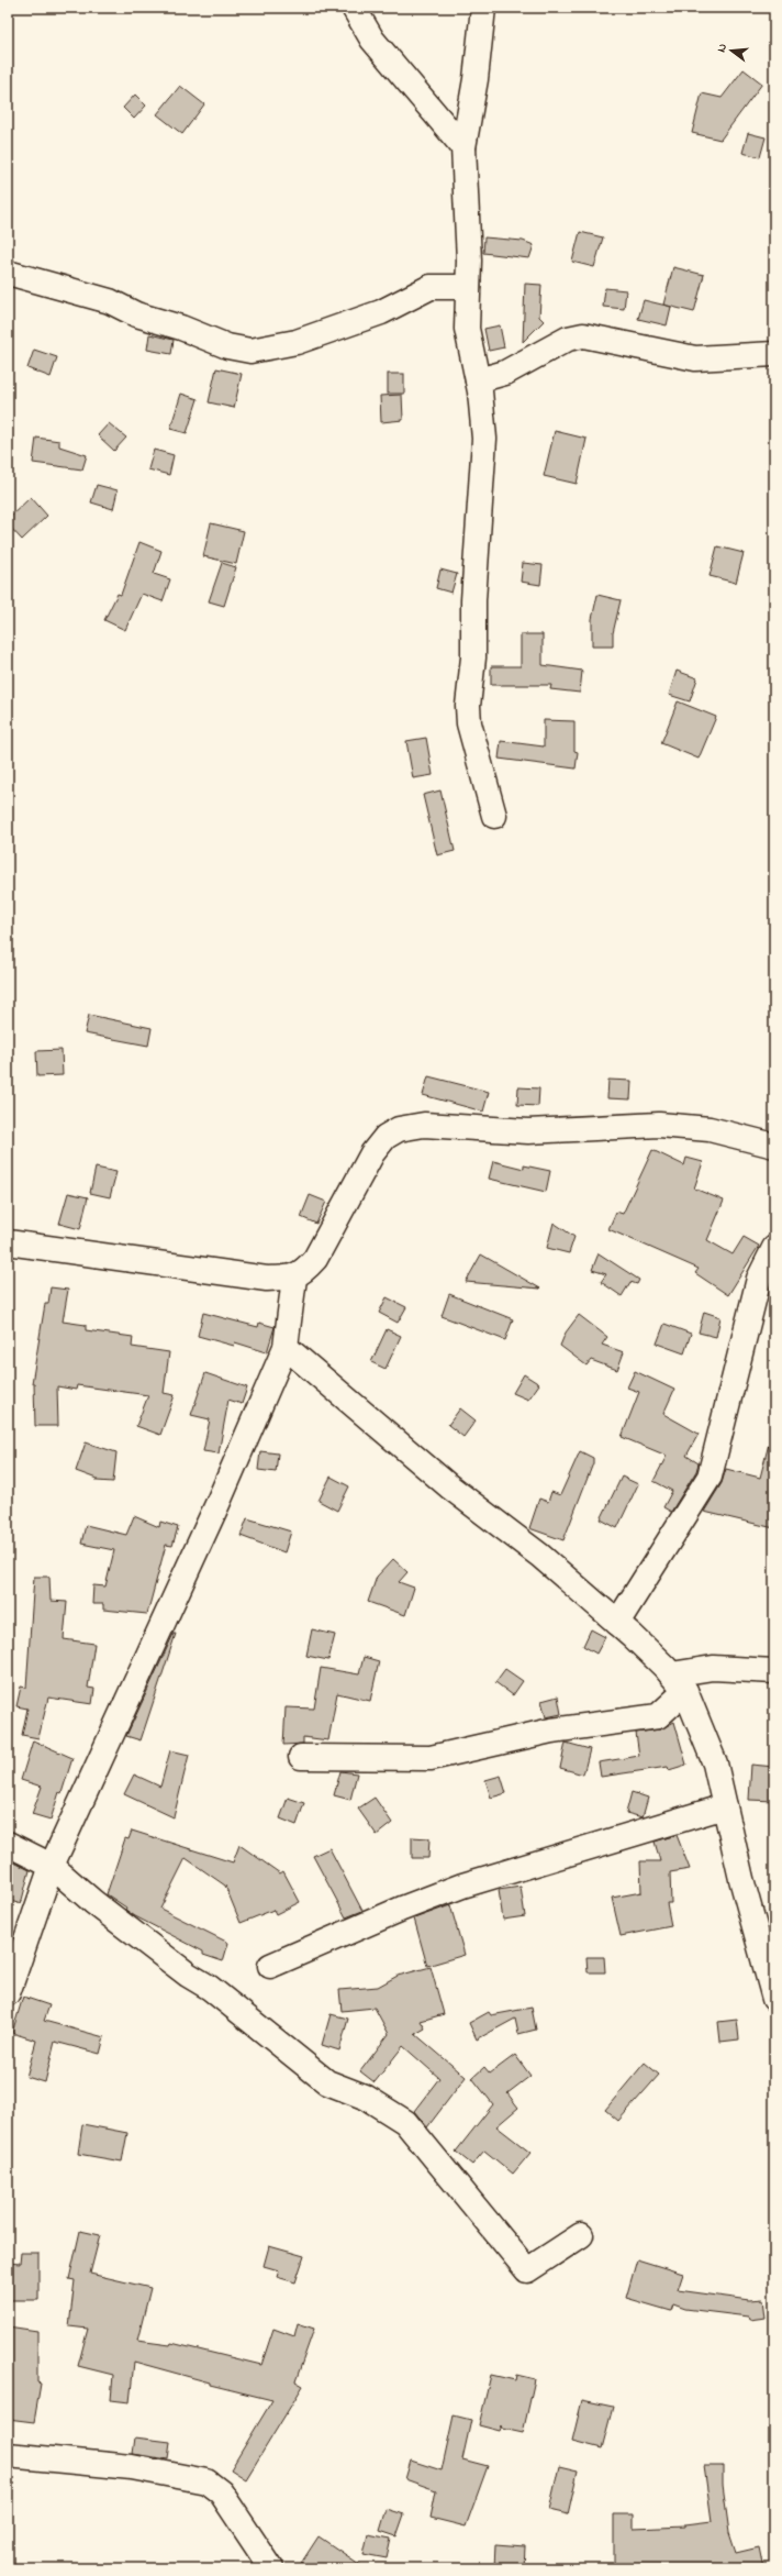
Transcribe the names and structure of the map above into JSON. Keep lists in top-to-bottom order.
{
  "north": "left"
}
